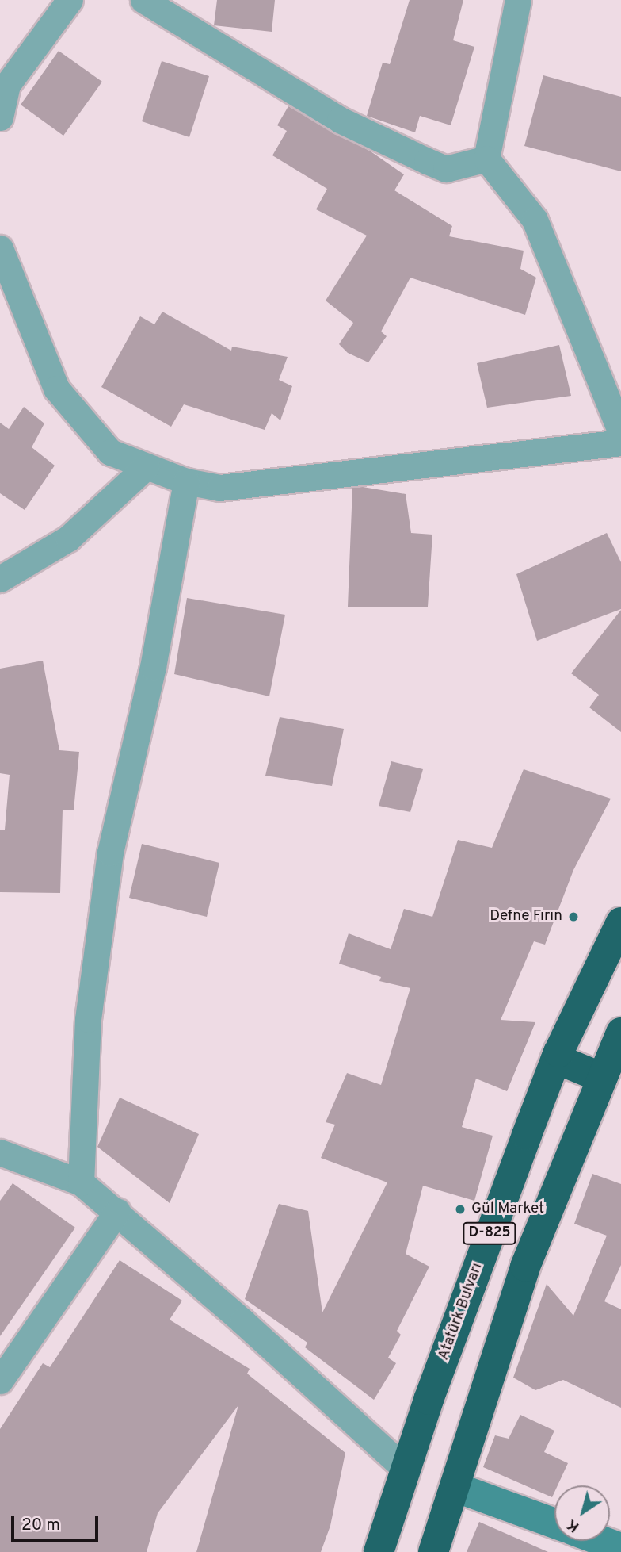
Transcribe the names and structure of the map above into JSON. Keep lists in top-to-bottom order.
{
  "streets": {
    "highway": ["D-825", "Atatürk Bulvarı"]
  },
  "places": ["Defne Fırın", "Gül Market"],
  "scale_bar": "20 m",
  "north": "bottom left"
}
